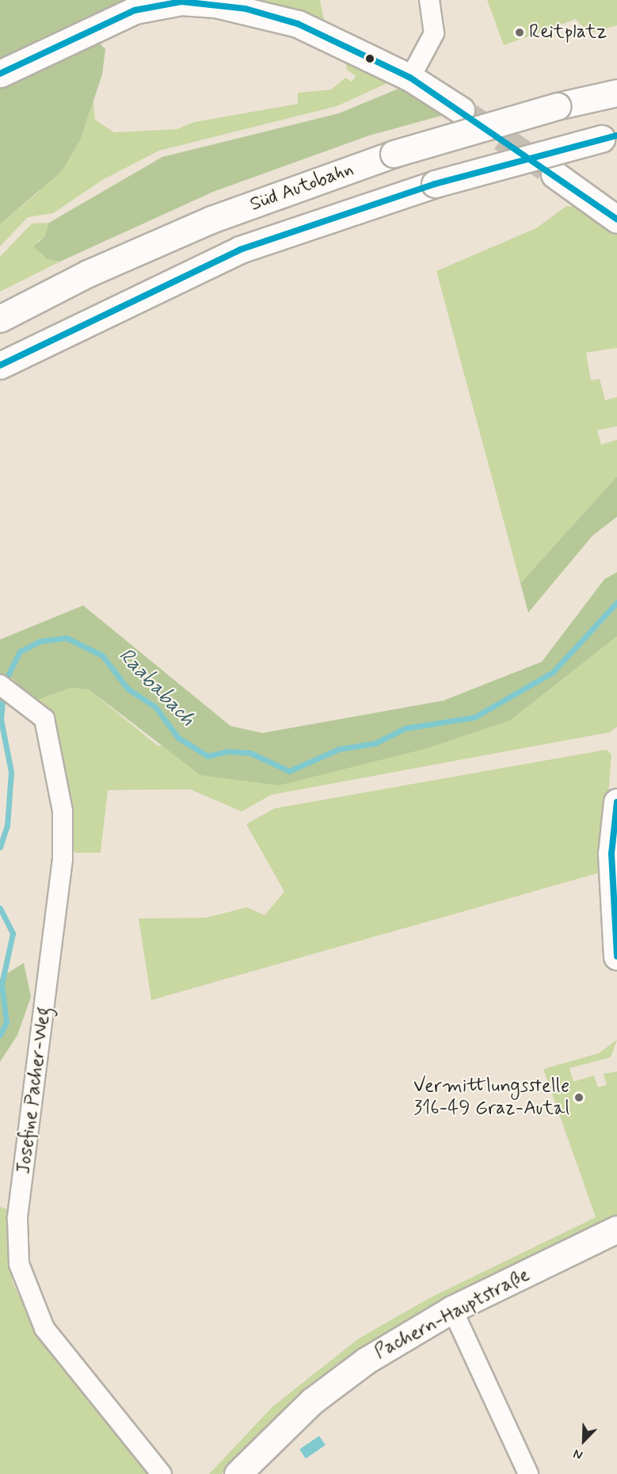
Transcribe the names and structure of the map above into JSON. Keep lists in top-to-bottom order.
{
  "streets": {
    "main road": ["Süd Autobahn", "Pachern-Hauptstraße"],
    "street": ["Josefine Pacher-Weg"]
  },
  "water": ["Raababach"],
  "places": ["Reitplatz", "Vermittlungsstelle 316-49 Graz-Autal"],
  "north": "bottom left"
}
